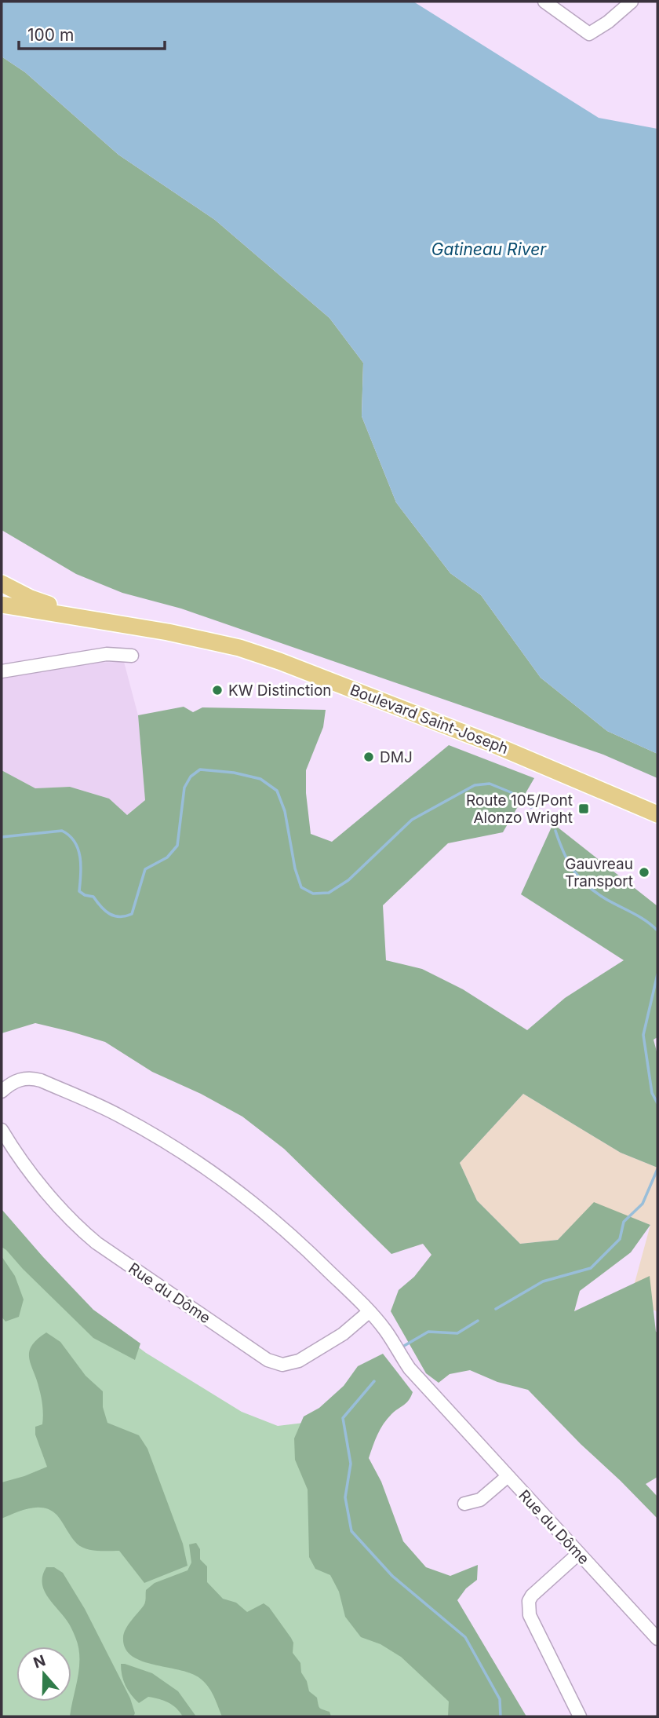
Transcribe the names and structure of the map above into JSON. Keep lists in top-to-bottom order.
{
  "streets": {
    "main road": ["Boulevard Saint-Joseph"],
    "street": ["Rue du Dôme"]
  },
  "water": ["Gatineau River"],
  "places": {
    "other": ["KW Distinction", "DMJ", "Gauvreau Transport"],
    "transit": ["Route 105/Pont Alonzo Wright"]
  },
  "scale_bar": "100 m",
  "north": "top"
}
